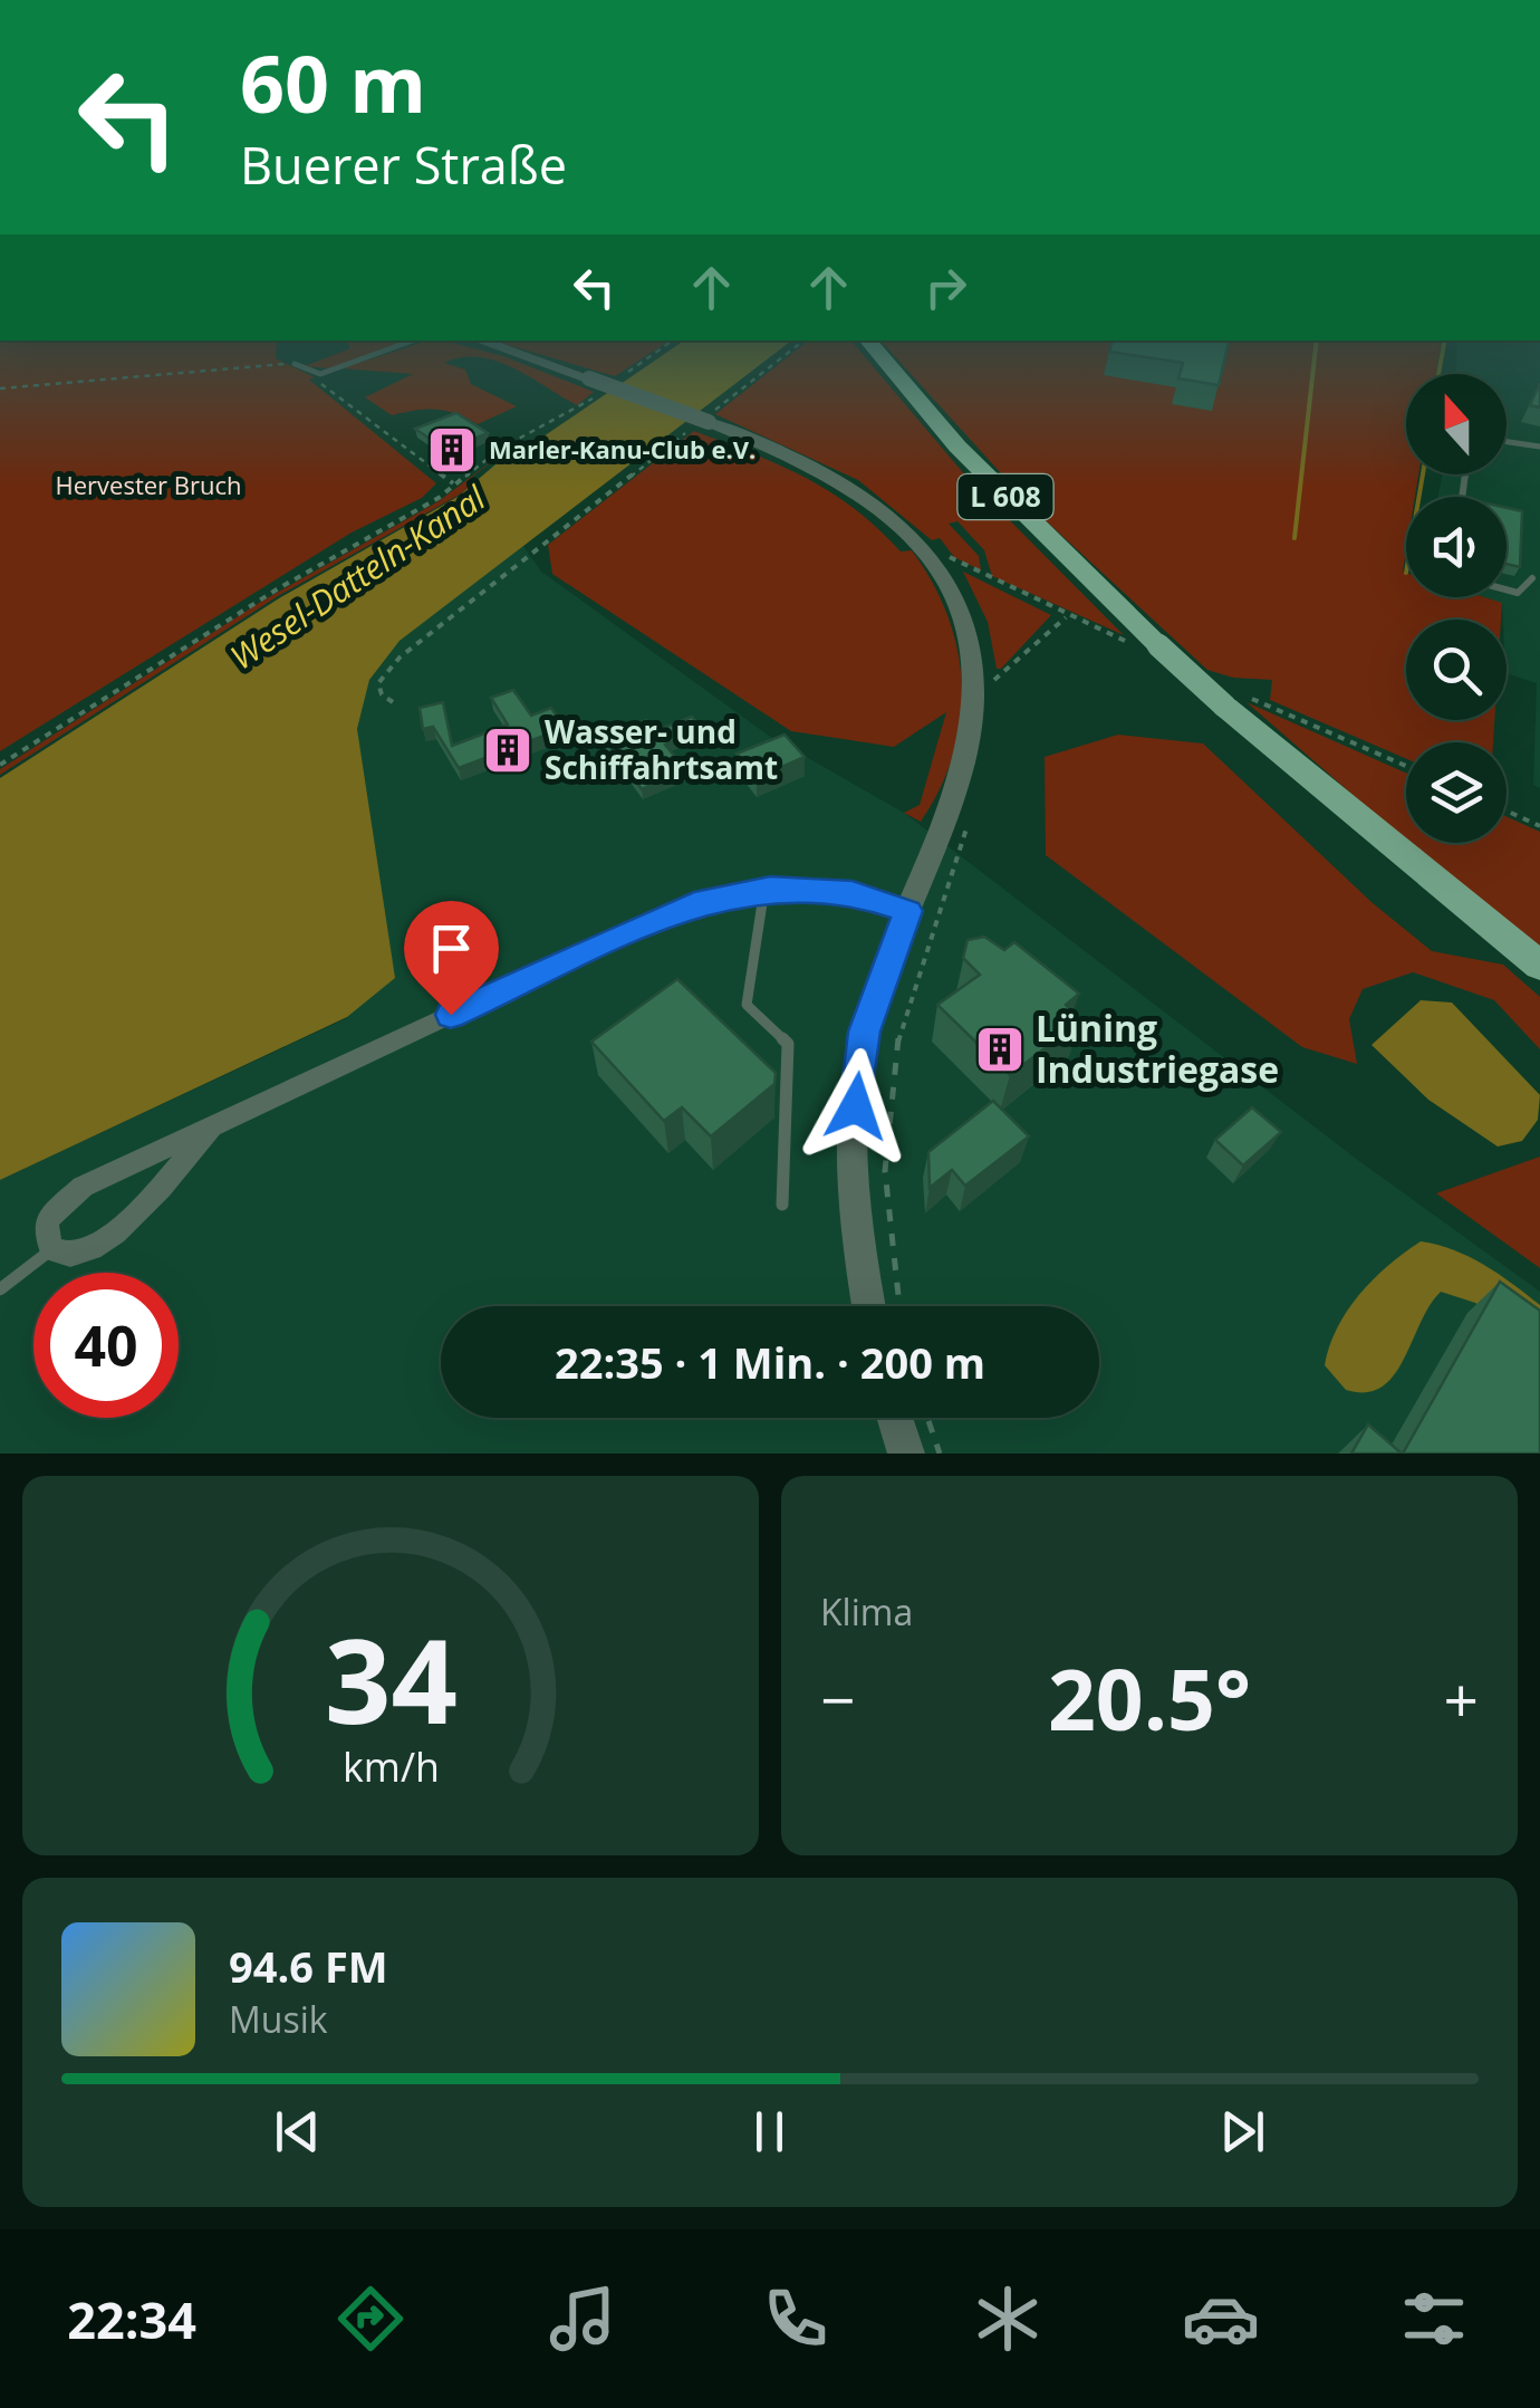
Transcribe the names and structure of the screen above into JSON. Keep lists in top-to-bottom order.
{
  "streets": {
    "main road": ["L 608"]
  },
  "water": ["Wesel-Datteln-Kanal"],
  "parks": ["Hervester Bruch"],
  "places": {
    "building": ["Marler-Kanu-Club e.V.", "Wasser- und Schiffahrtsamt", "Lüning Industriegase"]
  },
  "north": "top",
  "page": {
    "turn": ["60 m", "Buerer Straße"],
    "limit": "40",
    "trip": "22:35 · 1 Min. · 200 m",
    "tile": "Klima",
    "heat": ["−", "20.5°", "+"],
    "song": ["94.6 FM", "Musik"],
    "tabs": "22:34",
    "gauge": ["34", "km/h"]
  }
}
